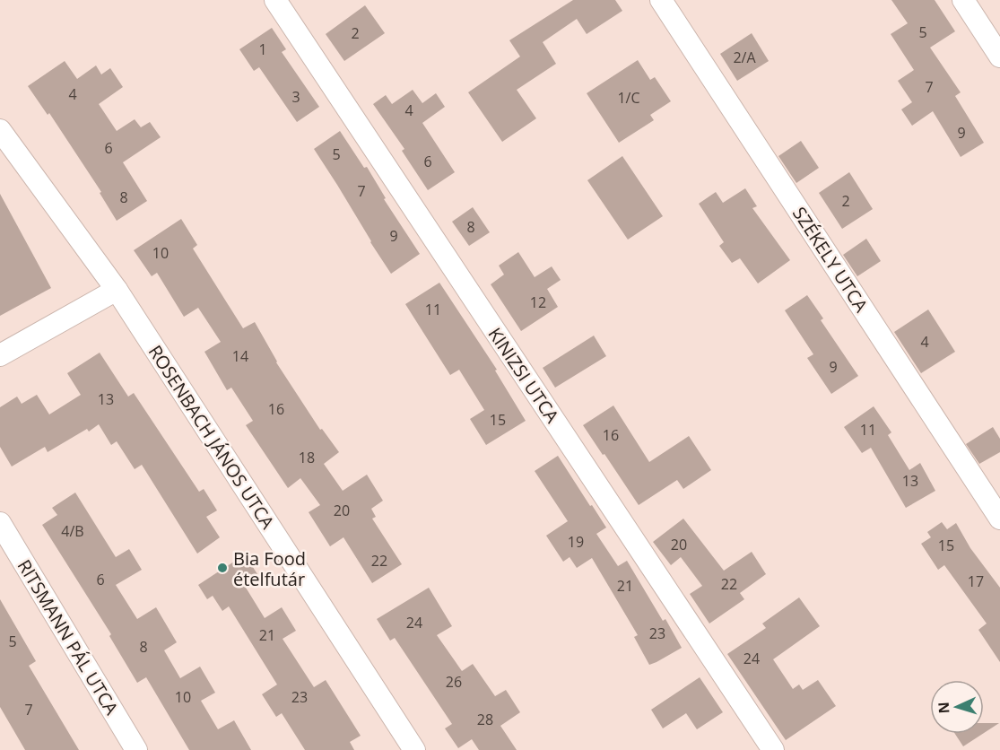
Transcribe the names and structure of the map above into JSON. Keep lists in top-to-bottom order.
{
  "streets": {
    "street": [
      "SZÉKELY UTCA",
      "KINIZSI UTCA",
      "ROSENBACH JÁNOS UTCA",
      "RITSMANN PÁL UTCA"
    ]
  },
  "places": ["Bia Food ételfutár"],
  "house_numbers": [
    "5",
    "2",
    "1",
    "2/A",
    "7",
    "4",
    "3",
    "1/C",
    "4",
    "9",
    "6",
    "5",
    "6",
    "7",
    "8",
    "2",
    "8",
    "9",
    "10",
    "12",
    "11",
    "4",
    "14",
    "9",
    "13",
    "16",
    "15",
    "11",
    "16",
    "18",
    "13",
    "20",
    "4/B",
    "19",
    "20",
    "15",
    "22",
    "6",
    "17",
    "22",
    "21",
    "24",
    "23",
    "21",
    "5",
    "8",
    "24",
    "26",
    "10",
    "23",
    "7",
    "28"
  ],
  "north": "left"
}
